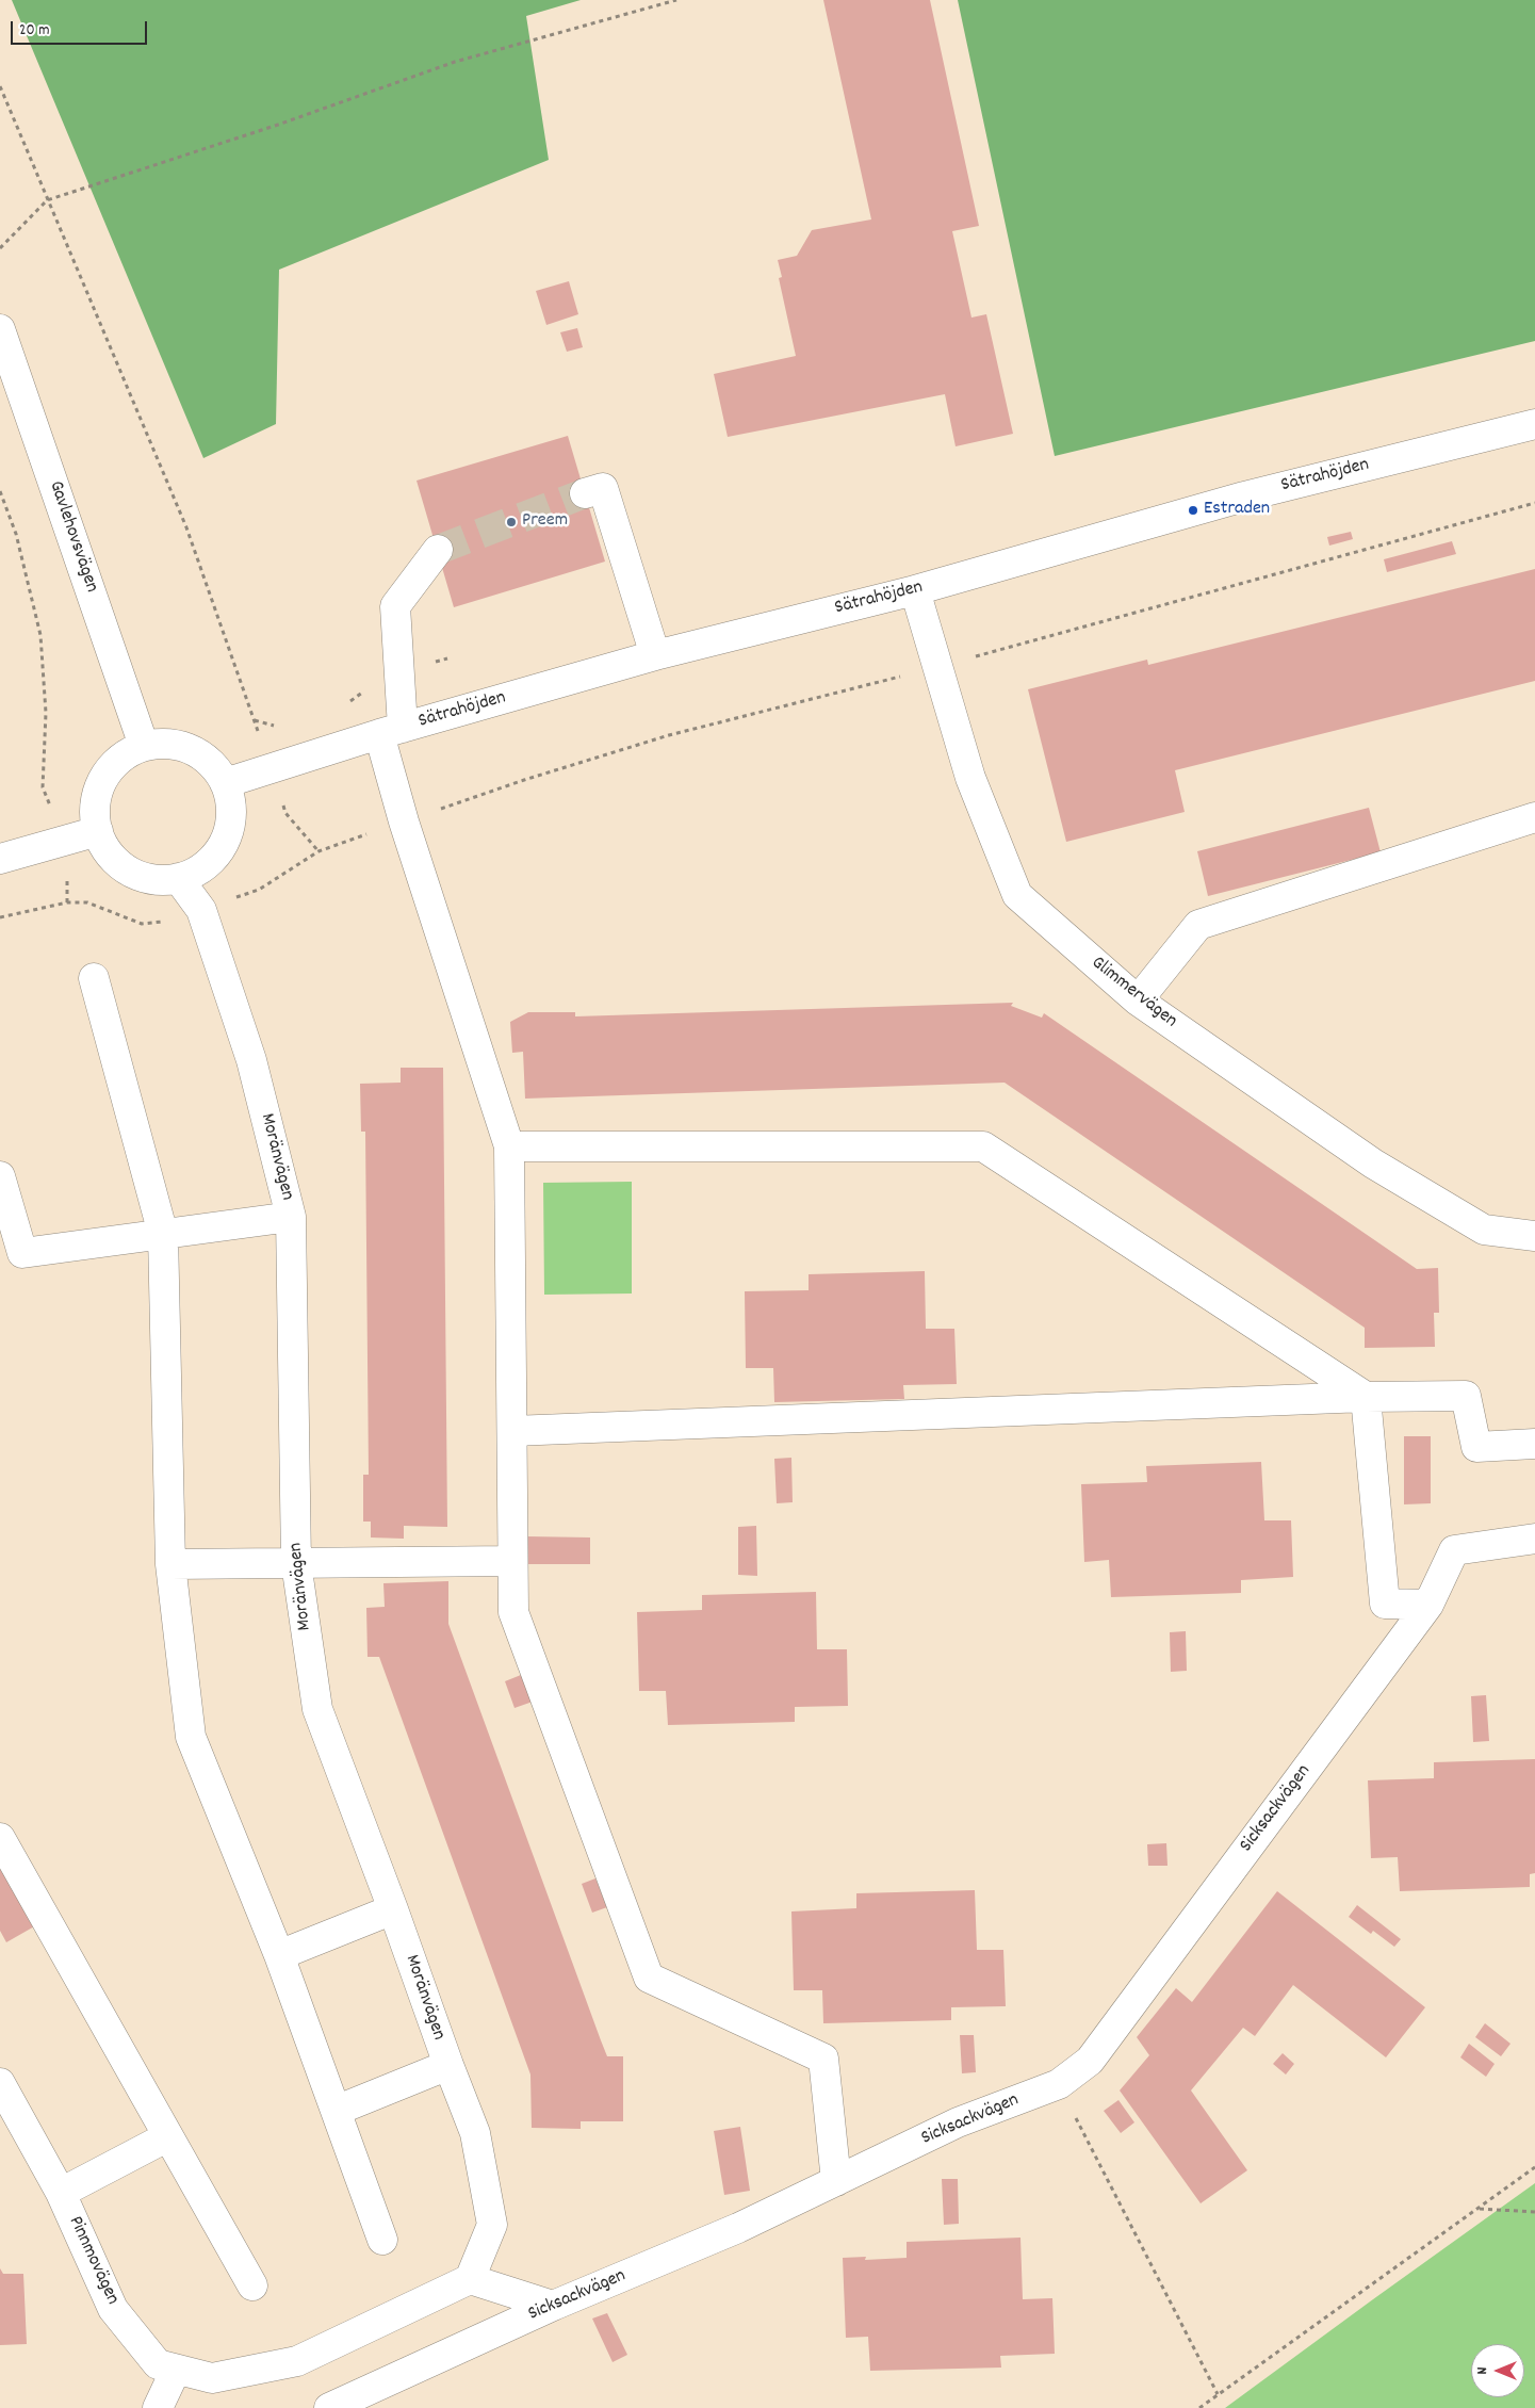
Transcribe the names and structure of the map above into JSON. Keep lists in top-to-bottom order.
{
  "streets": {
    "street": [
      "Sätrahöjden",
      "Gavlehovsvägen",
      "Glimmervägen",
      "Moränvägen",
      "Sicksackvägen",
      "Pinnmovägen"
    ]
  },
  "crossings": [
    ["Sätrahöjden", "Gavlehovsvägen"],
    ["Sätrahöjden", "Glimmervägen"],
    ["Sätrahöjden", "Moränvägen"],
    ["Gavlehovsvägen", "Moränvägen"],
    ["Moränvägen", "Pinnmovägen"]
  ],
  "places": ["Estraden", "Preem"],
  "scale_bar": "20 m",
  "north": "left"
}
